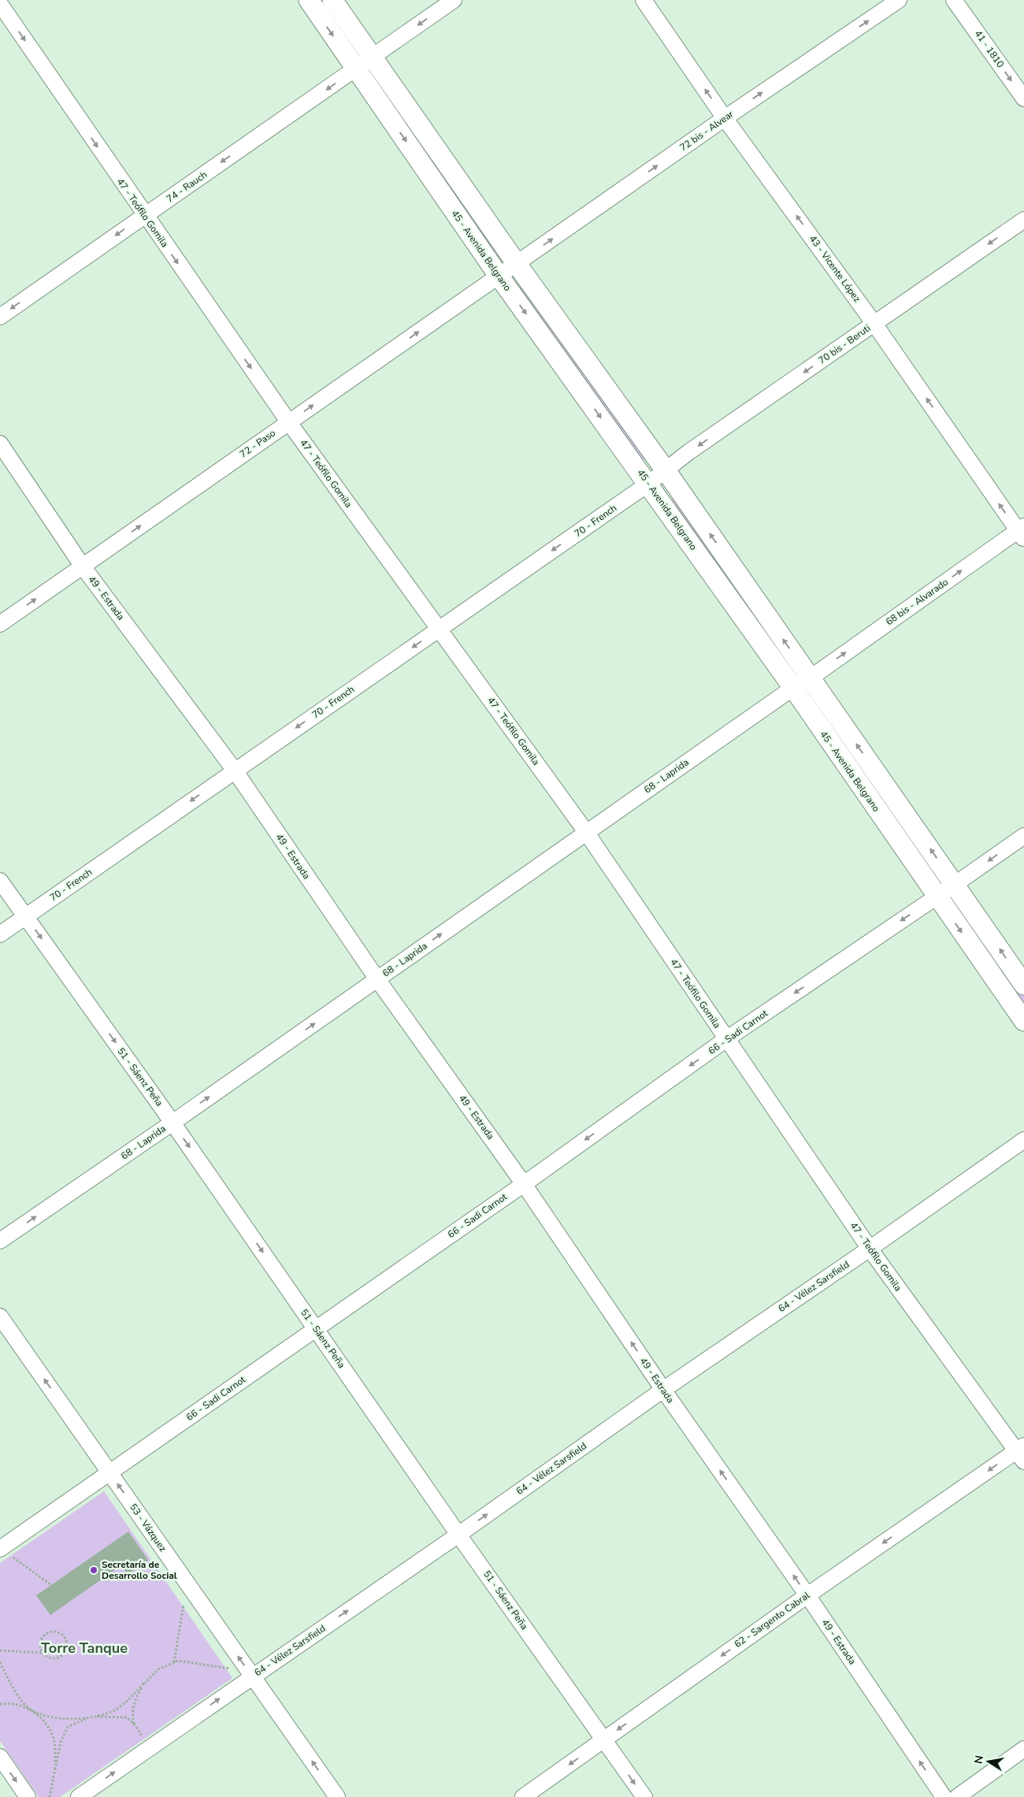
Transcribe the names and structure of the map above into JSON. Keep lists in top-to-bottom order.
{
  "streets": {
    "main road": ["45 - Avenida Belgrano"],
    "street": [
      "41 - 1810",
      "72 bis - Alvear",
      "74 - Rauch",
      "47 - Teófilo Gomila",
      "43 - Vicente López",
      "70 bis - Beruti",
      "72 - Paso",
      "70 - French",
      "49 - Estrada",
      "68 bis - Alvarado",
      "68 - Laprida",
      "66 - Sadi Carnot",
      "51 - Sáenz Peña",
      "64 - Vélez Sarsfield",
      "53 - Vázquez",
      "62 - Sargento Cabral"
    ]
  },
  "crossings": [
    ["72 bis - Alvear", "43 - Vicente López"],
    ["72 bis - Alvear", "72 - Paso"],
    ["74 - Rauch", "47 - Teófilo Gomila"],
    ["74 - Rauch", "45 - Avenida Belgrano"],
    ["47 - Teófilo Gomila", "72 - Paso"],
    ["47 - Teófilo Gomila", "70 - French"],
    ["47 - Teófilo Gomila", "68 - Laprida"],
    ["47 - Teófilo Gomila", "66 - Sadi Carnot"],
    ["47 - Teófilo Gomila", "64 - Vélez Sarsfield"],
    ["47 - Teófilo Gomila", "62 - Sargento Cabral"],
    ["45 - Avenida Belgrano", "72 - Paso"],
    ["45 - Avenida Belgrano", "70 - French"],
    ["45 - Avenida Belgrano", "68 - Laprida"],
    ["45 - Avenida Belgrano", "66 - Sadi Carnot"],
    ["43 - Vicente López", "70 bis - Beruti"],
    ["43 - Vicente López", "68 bis - Alvarado"],
    ["70 bis - Beruti", "70 - French"],
    ["72 - Paso", "49 - Estrada"],
    ["70 - French", "49 - Estrada"],
    ["70 - French", "51 - Sáenz Peña"],
    ["49 - Estrada", "68 - Laprida"],
    ["49 - Estrada", "66 - Sadi Carnot"],
    ["49 - Estrada", "64 - Vélez Sarsfield"],
    ["49 - Estrada", "62 - Sargento Cabral"],
    ["68 bis - Alvarado", "68 - Laprida"],
    ["68 - Laprida", "51 - Sáenz Peña"],
    ["66 - Sadi Carnot", "51 - Sáenz Peña"],
    ["66 - Sadi Carnot", "53 - Vázquez"],
    ["51 - Sáenz Peña", "64 - Vélez Sarsfield"],
    ["51 - Sáenz Peña", "62 - Sargento Cabral"],
    ["64 - Vélez Sarsfield", "53 - Vázquez"]
  ],
  "one_way": [
    "41 - 1810",
    "72 bis - Alvear",
    "74 - Rauch",
    "43 - Vicente López",
    "70 bis - Beruti",
    "72 - Paso",
    "70 - French",
    "49 - Estrada",
    "68 bis - Alvarado",
    "68 - Laprida",
    "66 - Sadi Carnot",
    "51 - Sáenz Peña",
    "64 - Vélez Sarsfield",
    "53 - Vázquez",
    "62 - Sargento Cabral"
  ],
  "districts": ["Torre Tanque"],
  "places": ["Secretaría de Desarrollo Social"],
  "north": "left"
}
